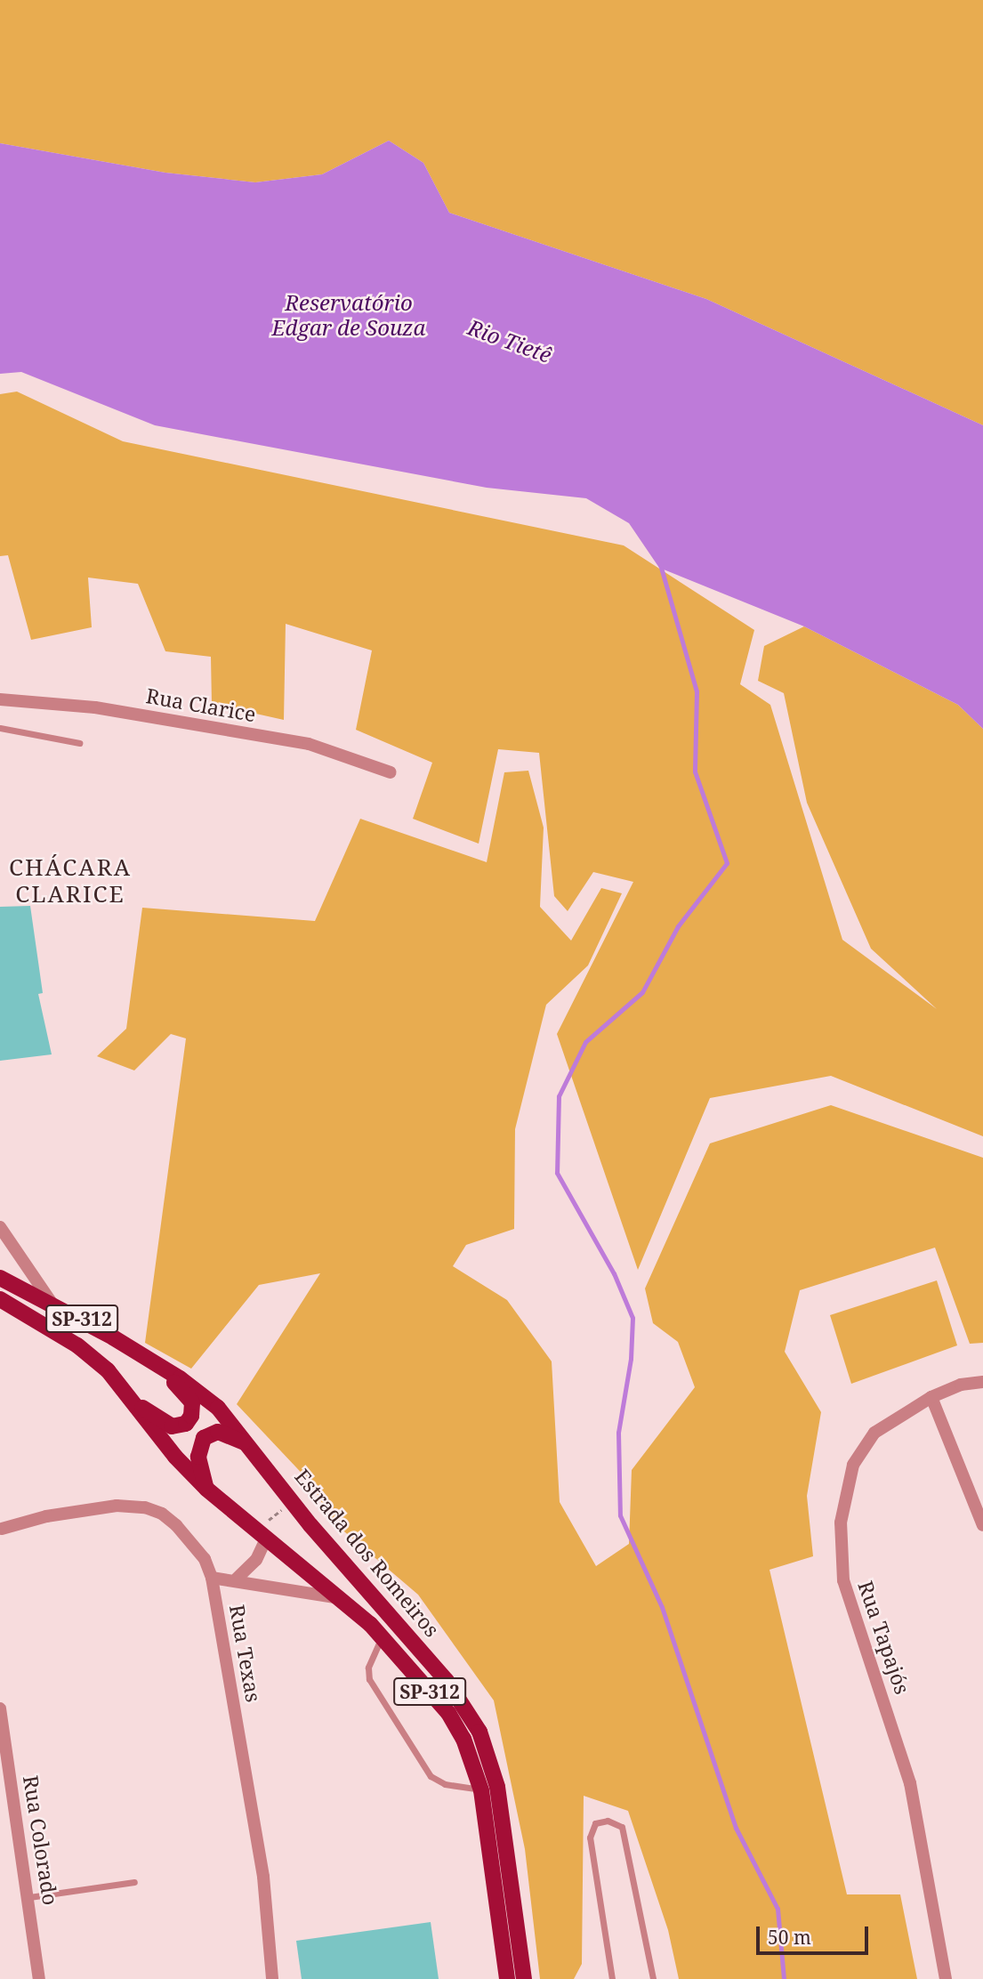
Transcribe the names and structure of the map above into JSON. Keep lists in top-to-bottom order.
{
  "streets": {
    "main road": ["SP-312", "Estrada dos Romeiros"],
    "street": [
      "Rua Clarice",
      "Rua Tapajós",
      "Rua Texas",
      "Rua Colorado"
    ]
  },
  "districts": ["CHÁCARA CLARICE"],
  "water": ["Reservatório Edgar de Souza", "Rio Tietê"],
  "scale_bar": "50 m"
}
